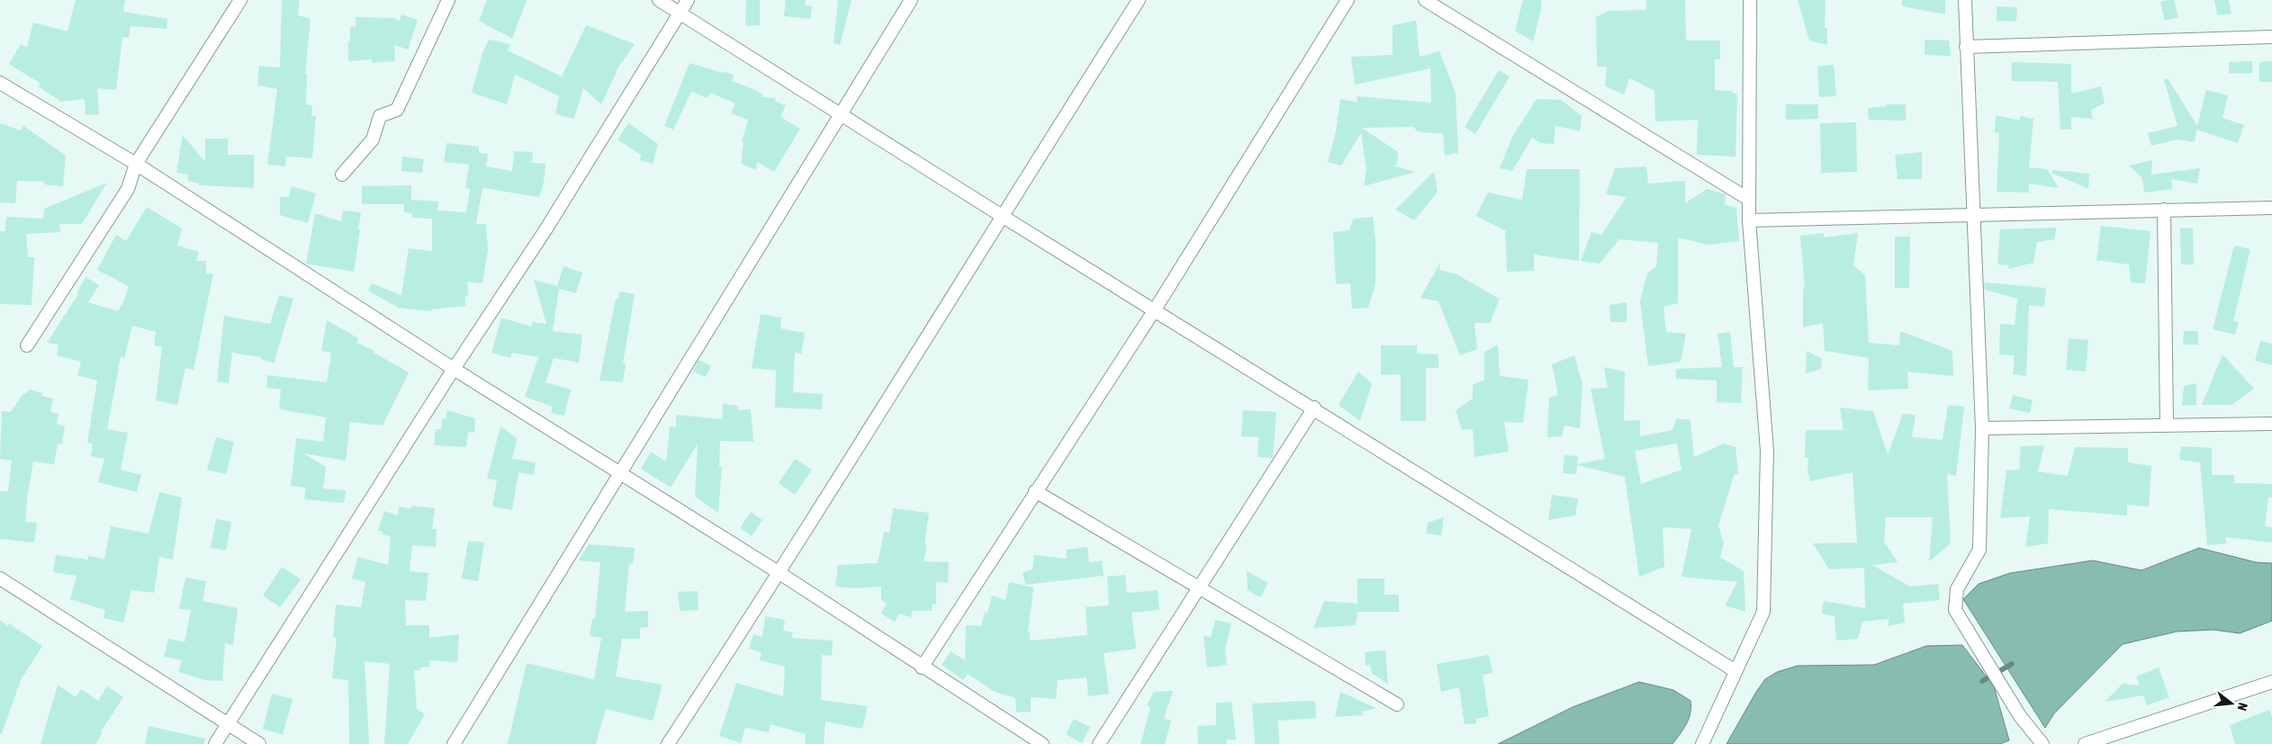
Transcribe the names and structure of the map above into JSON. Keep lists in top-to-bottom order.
{
  "north": "right"
}
